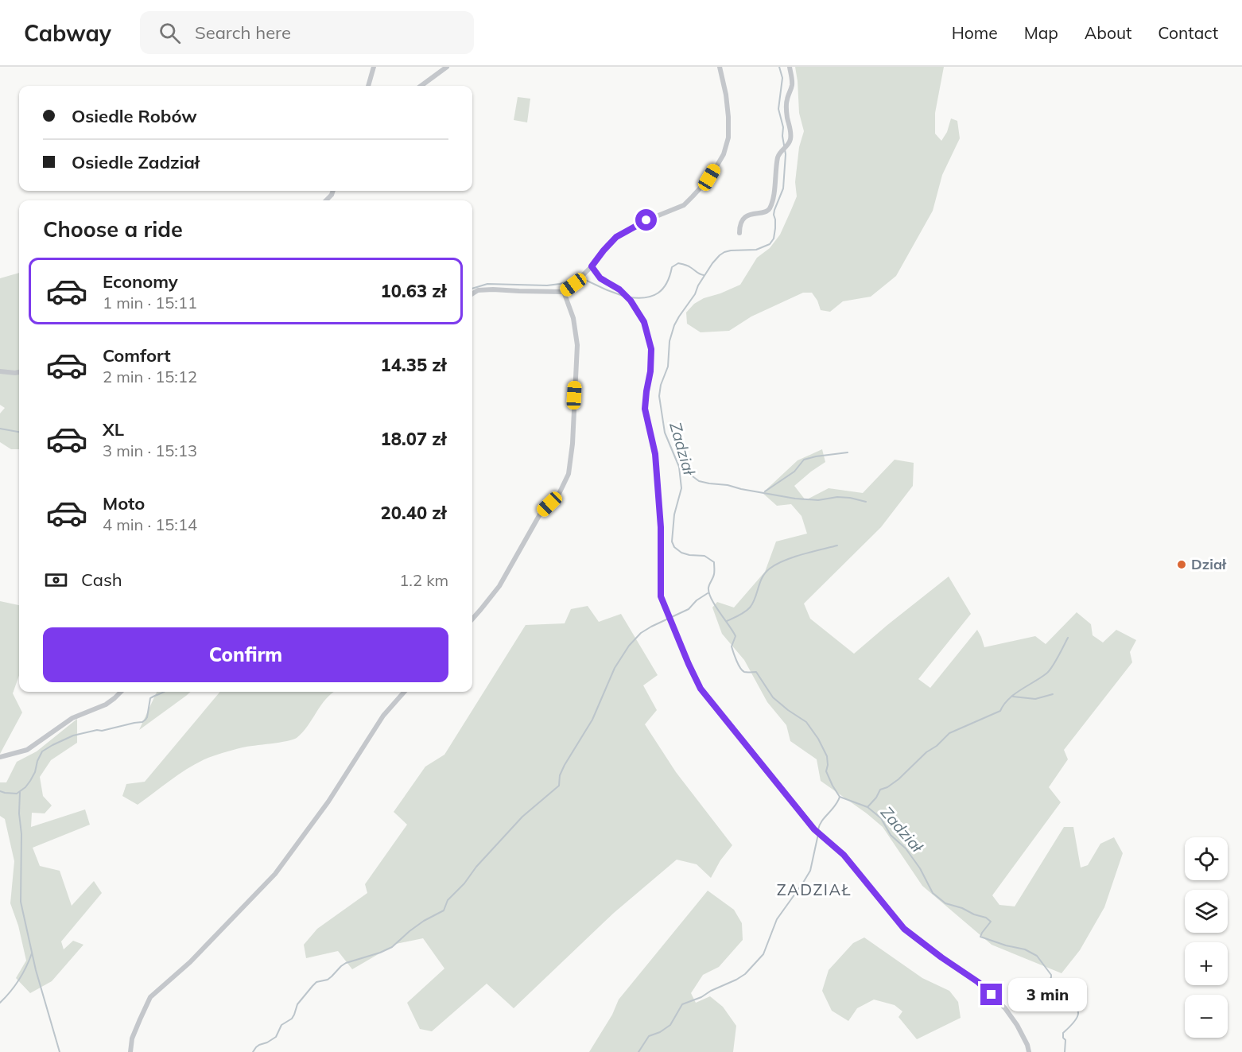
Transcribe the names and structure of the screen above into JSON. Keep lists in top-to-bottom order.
{
  "districts": ["ZADZIAŁ"],
  "water": ["Zadział"],
  "places": ["Dział"],
  "page": {
    "header": "Cabway",
    "search": "Search here",
    "nav": [
      "Home",
      "Map",
      "About",
      "Contact"
    ],
    "banner": ["Osiedle Robów", "Osiedle Zadział"],
    "heading": "Choose a ride",
    "list": [
      {
        "name": "Economy",
        "note": "1 min · 15:11",
        "value": "10.63 zł"
      },
      {
        "name": "Comfort",
        "note": "2 min · 15:12",
        "value": "14.35 zł"
      },
      {
        "name": "XL",
        "note": "3 min · 15:13",
        "value": "18.07 zł"
      },
      {
        "name": "Moto",
        "note": "4 min · 15:14",
        "value": "20.40 zł"
      }
    ],
    "pay": ["Cash", "1.2 km"],
    "buttons": "Confirm",
    "map_buttons": ["+", "−"],
    "bubble": "3 min"
  }
}
